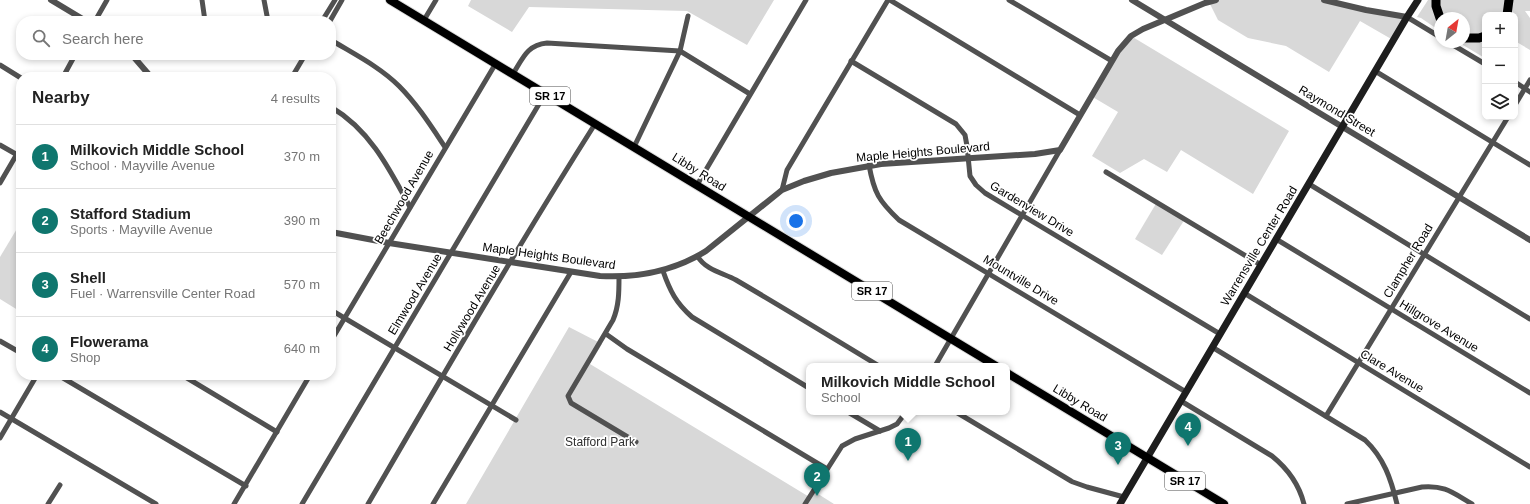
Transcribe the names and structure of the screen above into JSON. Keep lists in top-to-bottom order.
{
  "streets": {
    "main road": ["SR 17", "Libby Road", "Warrensville Center Road"],
    "street": [
      "Raymond Street",
      "Maple Heights Boulevard",
      "Beechwood Avenue",
      "Gardenview Drive",
      "Clampher Road",
      "Mountville Drive",
      "Elmwood Avenue",
      "Hollywood Avenue",
      "Hillgrove Avenue",
      "Clare Avenue"
    ]
  },
  "crossings": [
    ["Raymond Street", "Warrensville Center Road"],
    ["Raymond Street", "Clampher Road"],
    ["Maple Heights Boulevard", "Libby Road"],
    ["Maple Heights Boulevard", "Beechwood Avenue"],
    ["Maple Heights Boulevard", "Gardenview Drive"],
    ["Maple Heights Boulevard", "Mountville Drive"],
    ["Maple Heights Boulevard", "Elmwood Avenue"],
    ["Maple Heights Boulevard", "Hollywood Avenue"],
    ["Libby Road", "Beechwood Avenue"],
    ["Libby Road", "Warrensville Center Road"],
    ["Libby Road", "Elmwood Avenue"],
    ["Libby Road", "Hollywood Avenue"],
    ["Gardenview Drive", "Warrensville Center Road"],
    ["Warrensville Center Road", "Mountville Drive"],
    ["Warrensville Center Road", "Hillgrove Avenue"],
    ["Warrensville Center Road", "Clare Avenue"],
    ["Clampher Road", "Hillgrove Avenue"],
    ["Clampher Road", "Clare Avenue"]
  ],
  "parks": ["Stafford Park"],
  "north": "top right",
  "page": {
    "map_buttons": ["+", "−"],
    "search": "Search here",
    "heading": ["Nearby", "4 results"],
    "list": [
      {
        "mark": "1",
        "name": "Milkovich Middle School",
        "note": "School · Mayville Avenue",
        "value": "370 m"
      },
      {
        "mark": "2",
        "name": "Stafford Stadium",
        "note": "Sports · Mayville Avenue",
        "value": "390 m"
      },
      {
        "mark": "3",
        "name": "Shell",
        "note": "Fuel · Warrensville Center Road",
        "value": "570 m"
      },
      {
        "mark": "4",
        "name": "Flowerama",
        "note": "Shop",
        "value": "640 m"
      }
    ],
    "popup": ["Milkovich Middle School", "School"],
    "pins": [
      "4",
      "1",
      "3",
      "2"
    ]
  }
}
